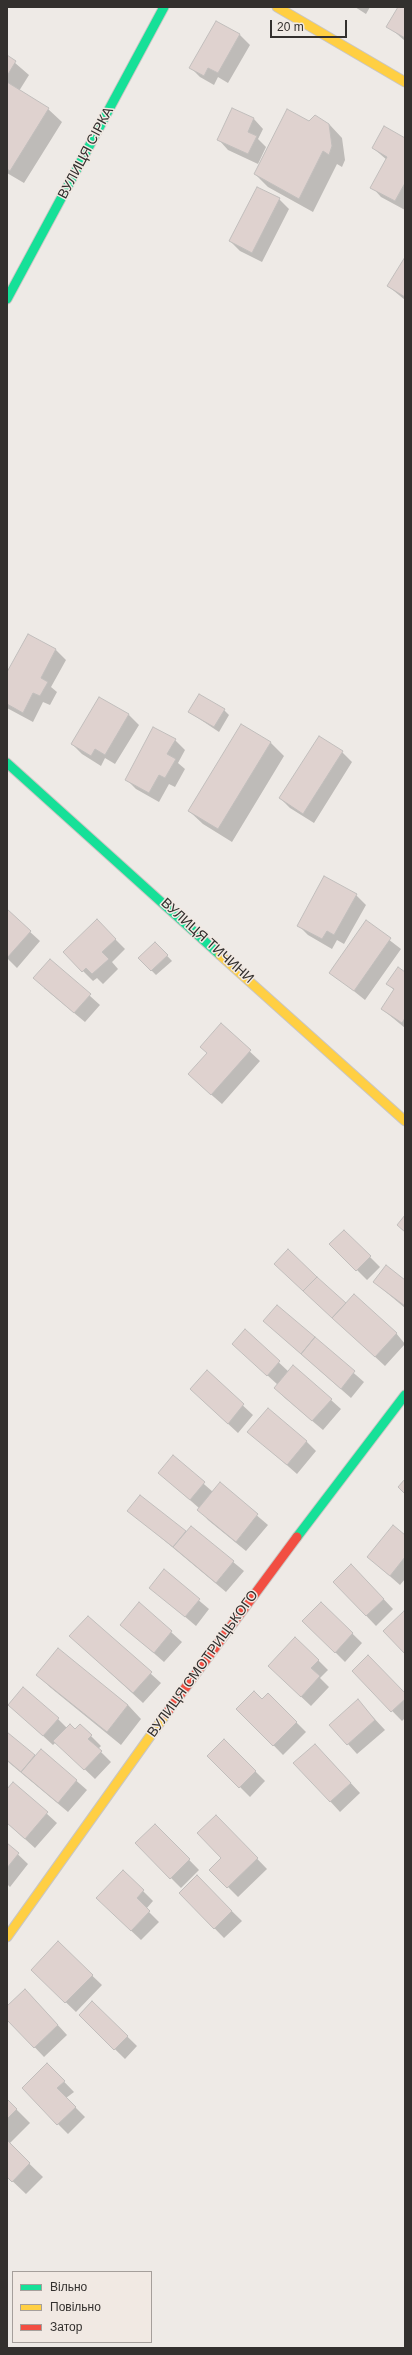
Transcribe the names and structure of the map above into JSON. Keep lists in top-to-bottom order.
{
  "streets": {
    "street": ["ВУЛИЦЯ СІРКА", "ВУЛИЦЯ ТИЧИНИ", "ВУЛИЦЯ СМОТРИЦЬКОГО"]
  },
  "legend": ["Вільно", "Повільно", "Затор"],
  "scale_bar": "20 m"
}
